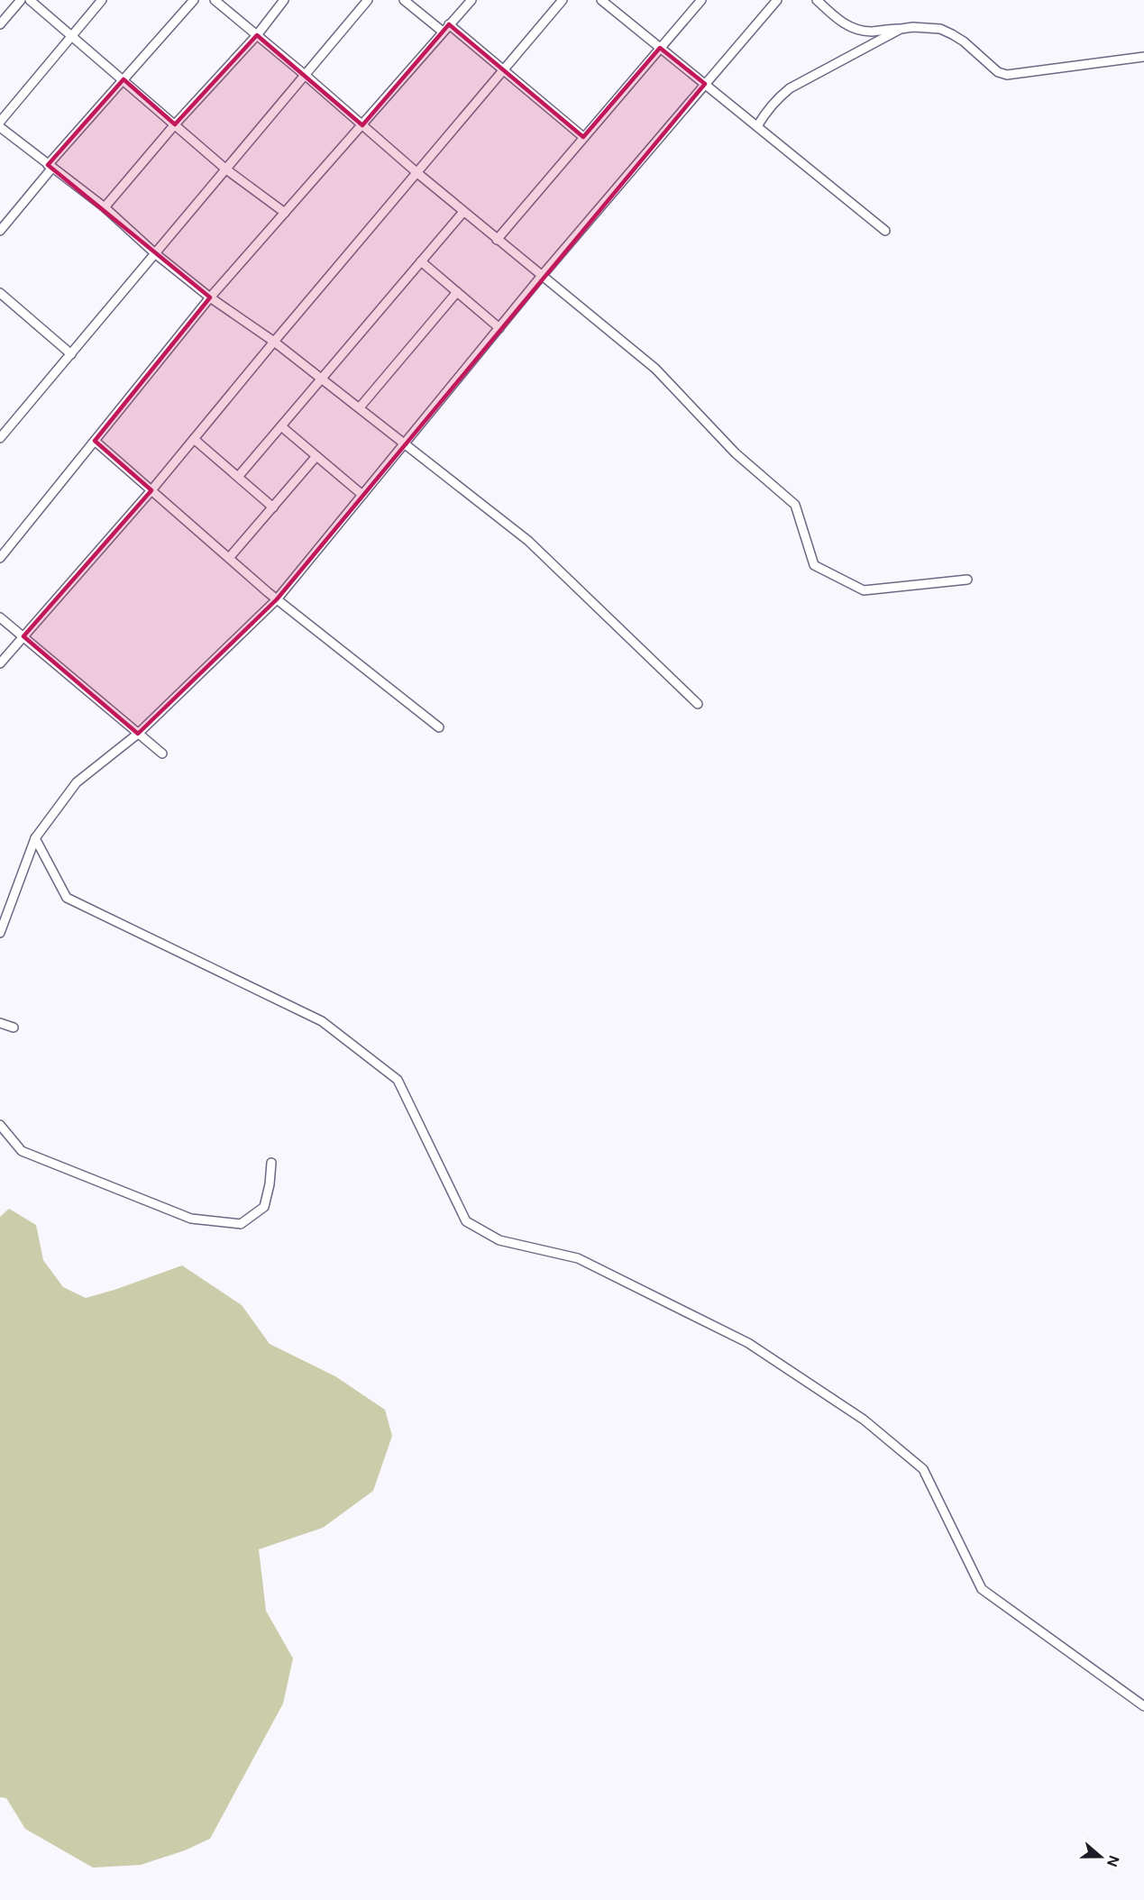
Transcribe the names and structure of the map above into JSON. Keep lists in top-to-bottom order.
{
  "north": "right"
}
